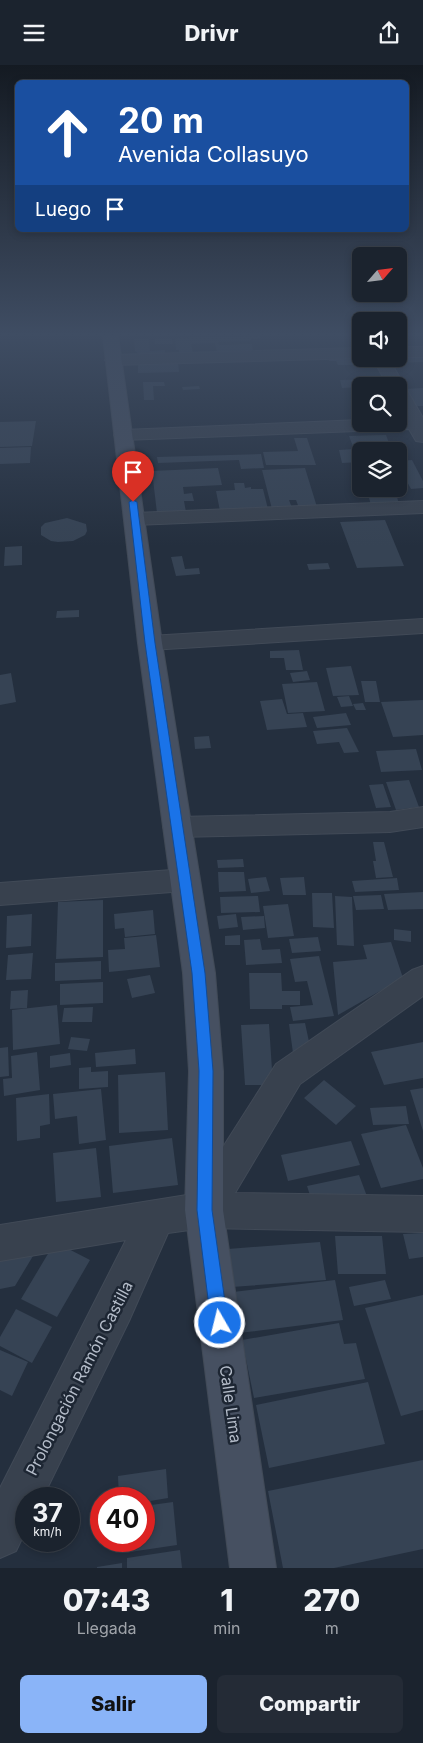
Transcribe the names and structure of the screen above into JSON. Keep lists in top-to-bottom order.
{
  "streets": {
    "street": ["Prolongación Ramón Castilla", "Calle Lima"]
  },
  "north": "top right",
  "page": {
    "header": "Drivr",
    "turn": ["20 m", "Avenida Collasuyo"],
    "then": "Luego",
    "speed": "37 km/h",
    "limit": "40",
    "eta": [
      "07:43",
      "Llegada",
      "1",
      "min",
      "270",
      "m"
    ],
    "buttons": ["Salir", "Compartir"]
  }
}
